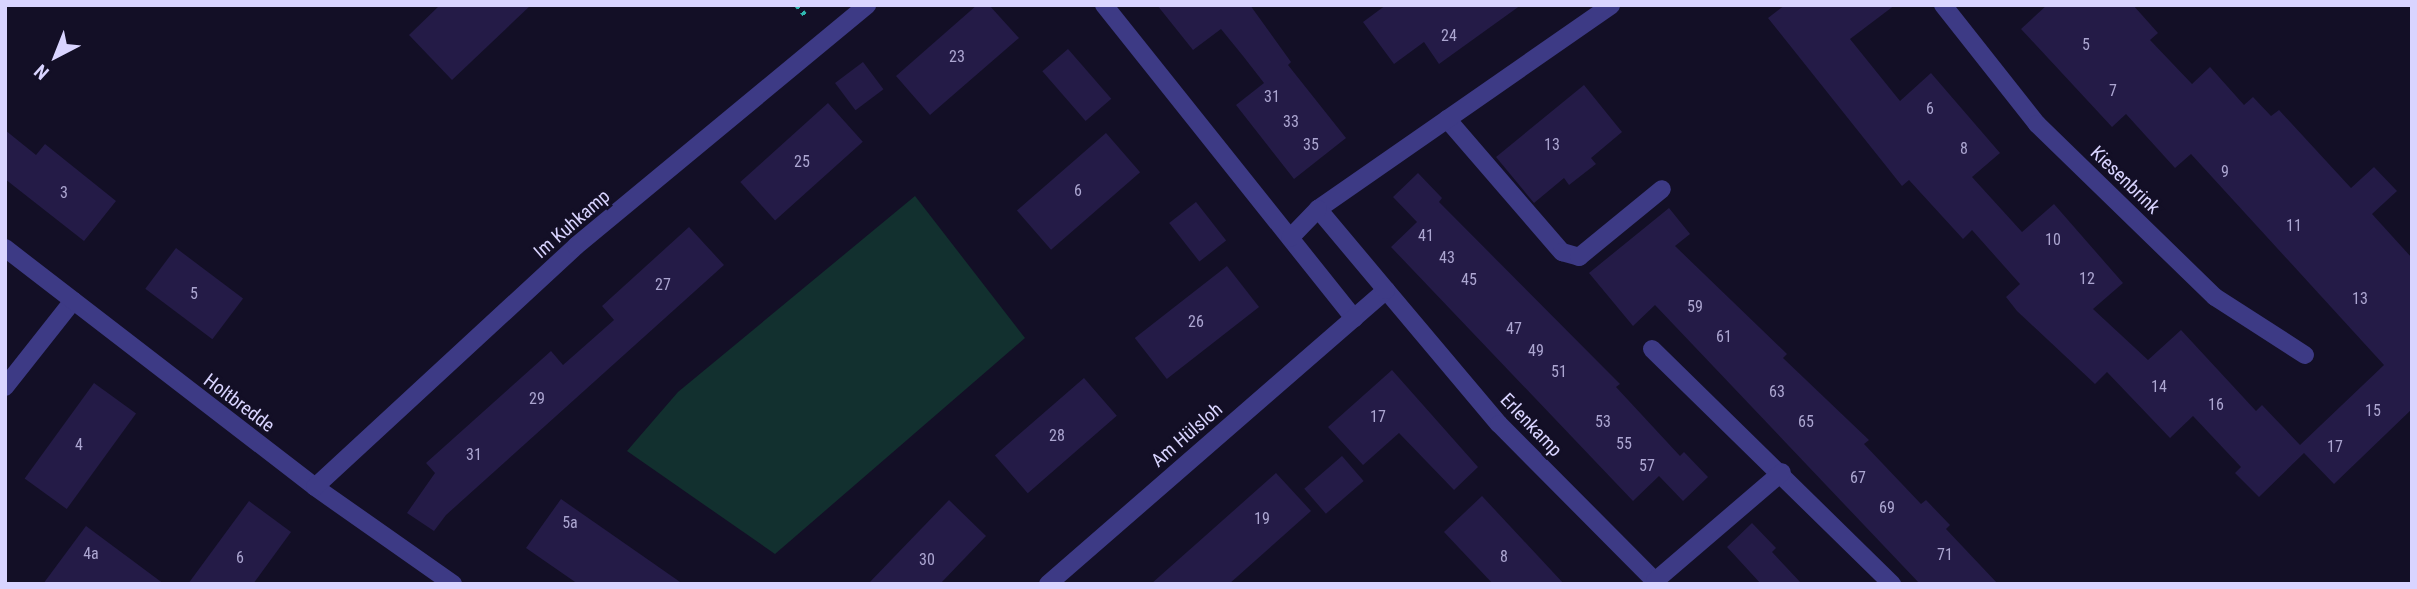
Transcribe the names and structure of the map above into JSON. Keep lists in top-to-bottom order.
{
  "streets": {
    "street": [
      "Kiesenbrink",
      "Im Kuhkamp",
      "Holtbredde",
      "Erlenkamp",
      "Am Hülsloh"
    ]
  },
  "crossings": [
    ["Im Kuhkamp", "Holtbredde"]
  ],
  "house_numbers": [
    "24",
    "5",
    "23",
    "7",
    "31",
    "6",
    "33",
    "35",
    "13",
    "8",
    "25",
    "9",
    "6",
    "3",
    "11",
    "41",
    "10",
    "43",
    "12",
    "45",
    "27",
    "5",
    "13",
    "59",
    "26",
    "47",
    "61",
    "49",
    "51",
    "14",
    "63",
    "29",
    "16",
    "15",
    "17",
    "53",
    "65",
    "28",
    "55",
    "4",
    "17",
    "31",
    "57",
    "67",
    "69",
    "19",
    "5a",
    "4a",
    "71",
    "8",
    "6",
    "30"
  ],
  "north": "bottom left"
}
